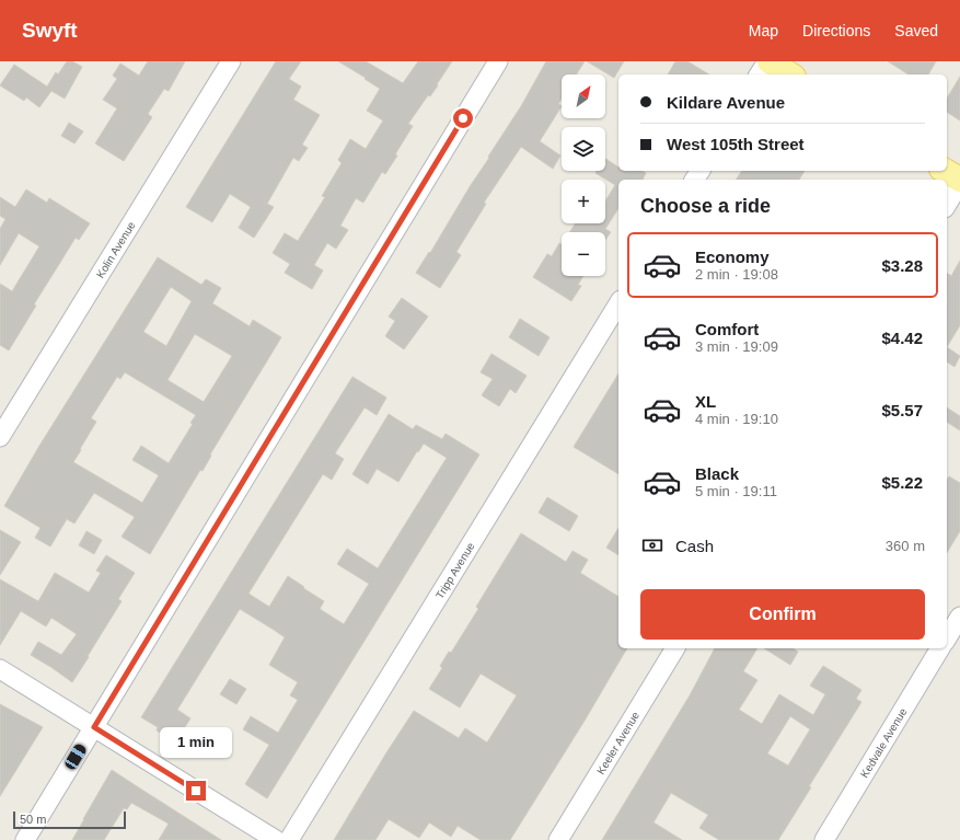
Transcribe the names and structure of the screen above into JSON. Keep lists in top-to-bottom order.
{
  "streets": {
    "street": [
      "Kolin Avenue",
      "Tripp Avenue",
      "Keeler Avenue",
      "Kedvale Avenue"
    ]
  },
  "scale_bar": "50 m",
  "north": "top right",
  "page": {
    "header": "Swyft",
    "nav": ["Map", "Directions", "Saved"],
    "map_buttons": ["+", "−"],
    "banner": ["Kildare Avenue", "West 105th Street"],
    "heading": "Choose a ride",
    "list": [
      {
        "name": "Economy",
        "note": "2 min · 19:08",
        "value": "$3.28"
      },
      {
        "name": "Comfort",
        "note": "3 min · 19:09",
        "value": "$4.42"
      },
      {
        "name": "XL",
        "note": "4 min · 19:10",
        "value": "$5.57"
      },
      {
        "name": "Black",
        "note": "5 min · 19:11",
        "value": "$5.22"
      }
    ],
    "pay": ["Cash", "360 m"],
    "buttons": "Confirm",
    "bubble": "1 min",
    "scale": "50 m"
  }
}
